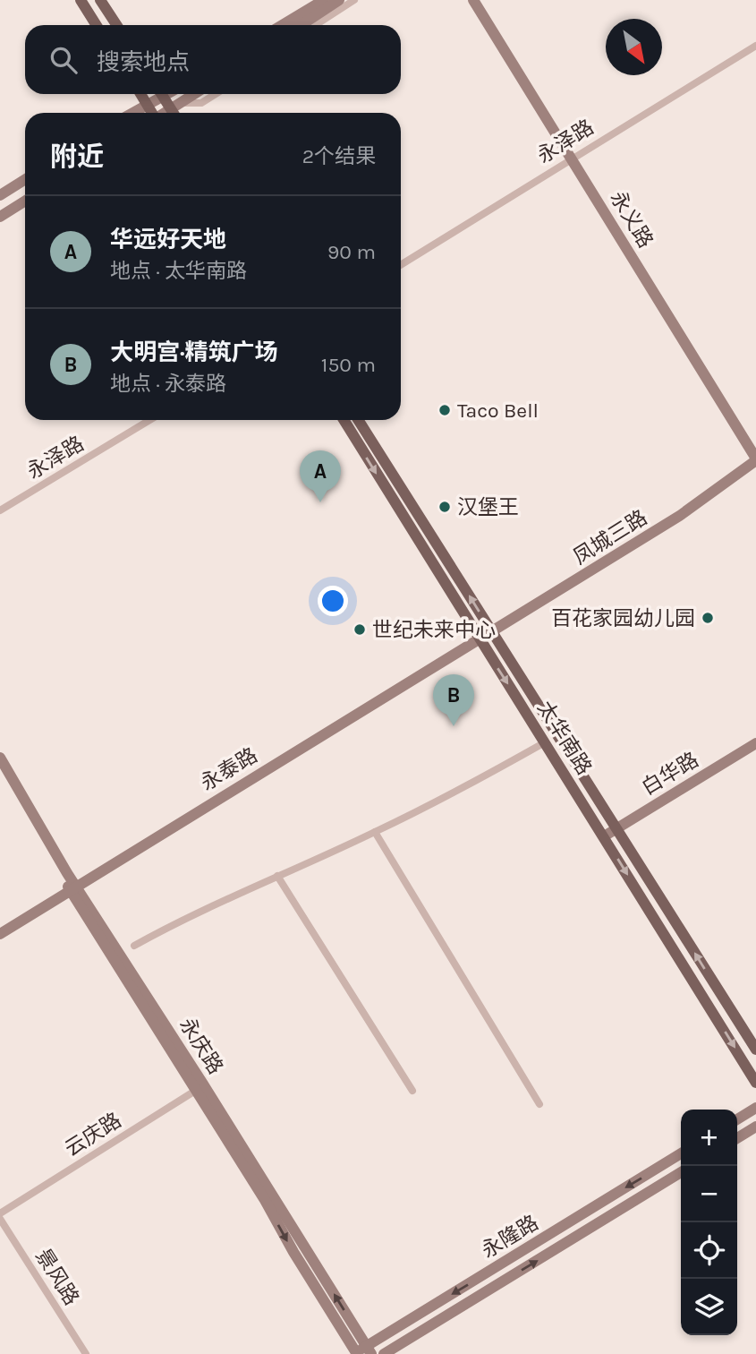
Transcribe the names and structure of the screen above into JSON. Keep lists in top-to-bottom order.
{
  "streets": {
    "main road": ["太华南路"],
    "street": [
      "永泽路",
      "永义路",
      "凤城三路",
      "永泰路",
      "白华路",
      "永庆路",
      "云庆路",
      "永隆路",
      "景风路"
    ]
  },
  "crossings": [
    ["永泽路", "永义路"],
    ["永义路", "凤城三路"],
    ["凤城三路", "太华南路"],
    ["凤城三路", "永泰路"],
    ["太华南路", "永泰路"],
    ["太华南路", "白华路"],
    ["永泰路", "永庆路"],
    ["永庆路", "云庆路"],
    ["永庆路", "永隆路"]
  ],
  "places": [
    "Taco Bell",
    "汉堡王",
    "百花家园幼儿园",
    "世纪未来中心"
  ],
  "north": "bottom right",
  "page": {
    "search": "搜索地点",
    "heading": ["附近", "2个结果"],
    "list": [
      {
        "mark": "A",
        "name": "华远好天地",
        "note": "地点 · 太华南路",
        "value": "90 m"
      },
      {
        "mark": "B",
        "name": "大明宫·精筑广场",
        "note": "地点 · 永泰路",
        "value": "150 m"
      }
    ],
    "pins": ["A", "B"],
    "map_buttons": ["+", "−"]
  }
}
